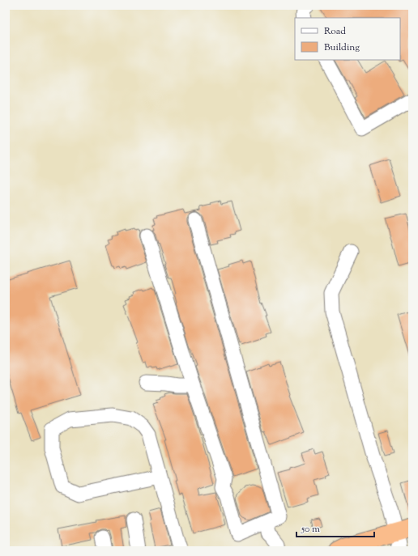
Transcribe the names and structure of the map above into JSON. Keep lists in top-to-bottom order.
{
  "legend": ["Road", "Building"],
  "scale_bar": "50 m"
}
